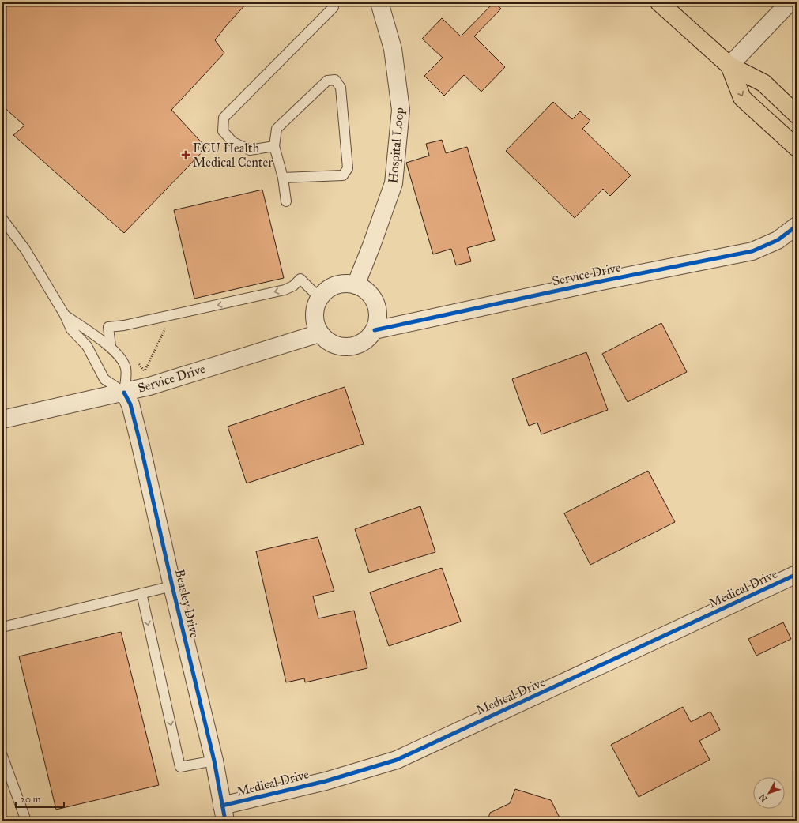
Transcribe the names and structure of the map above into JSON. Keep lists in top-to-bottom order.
{
  "streets": {
    "street": [
      "Hospital Loop",
      "Service Drive",
      "Medical Drive",
      "Beasley Drive"
    ]
  },
  "crossings": [
    ["Hospital Loop", "Service Drive"],
    ["Service Drive", "Beasley Drive"],
    ["Medical Drive", "Beasley Drive"]
  ],
  "places": {
    "health": ["ECU Health Medical Center"]
  },
  "scale_bar": "20 m",
  "north": "bottom left"
}
